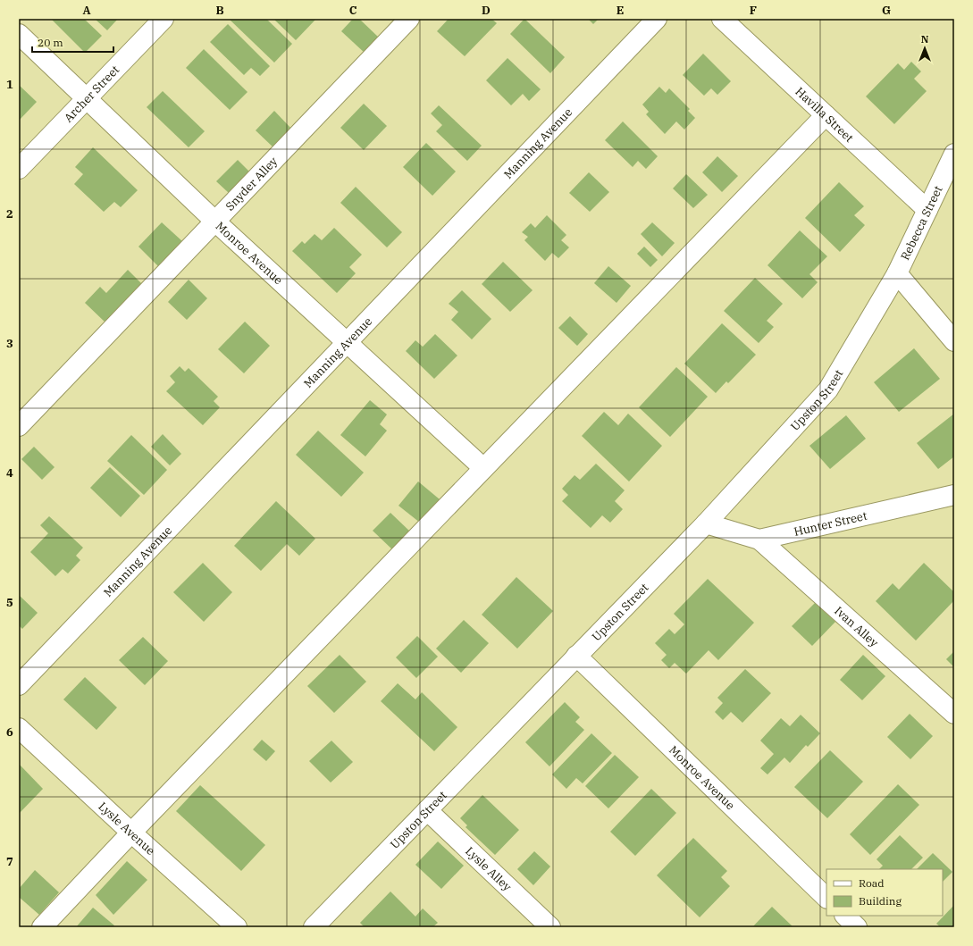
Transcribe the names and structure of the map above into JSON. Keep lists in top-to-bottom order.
{
  "streets": {
    "street": [
      "Archer Street",
      "Havilla Street",
      "Manning Avenue",
      "Snyder Alley",
      "Rebecca Street",
      "Monroe Avenue",
      "Upston Street",
      "Hunter Street",
      "Ivan Alley",
      "Lysle Avenue",
      "Lysle Alley"
    ]
  },
  "crossings": [
    ["Archer Street", "Monroe Avenue"],
    ["Havilla Street", "Rebecca Street"],
    ["Manning Avenue", "Monroe Avenue"],
    ["Snyder Alley", "Monroe Avenue"],
    ["Rebecca Street", "Upston Street"],
    ["Monroe Avenue", "Upston Street"],
    ["Upston Street", "Hunter Street"],
    ["Upston Street", "Lysle Alley"],
    ["Hunter Street", "Ivan Alley"]
  ],
  "legend": ["Road", "Building"],
  "scale_bar": "20 m",
  "north": "top",
  "grid": {
    "columns": [
      "A",
      "B",
      "C",
      "D",
      "E",
      "F",
      "G"
    ],
    "rows": [
      "1",
      "2",
      "3",
      "4",
      "5",
      "6",
      "7"
    ]
  }
}
